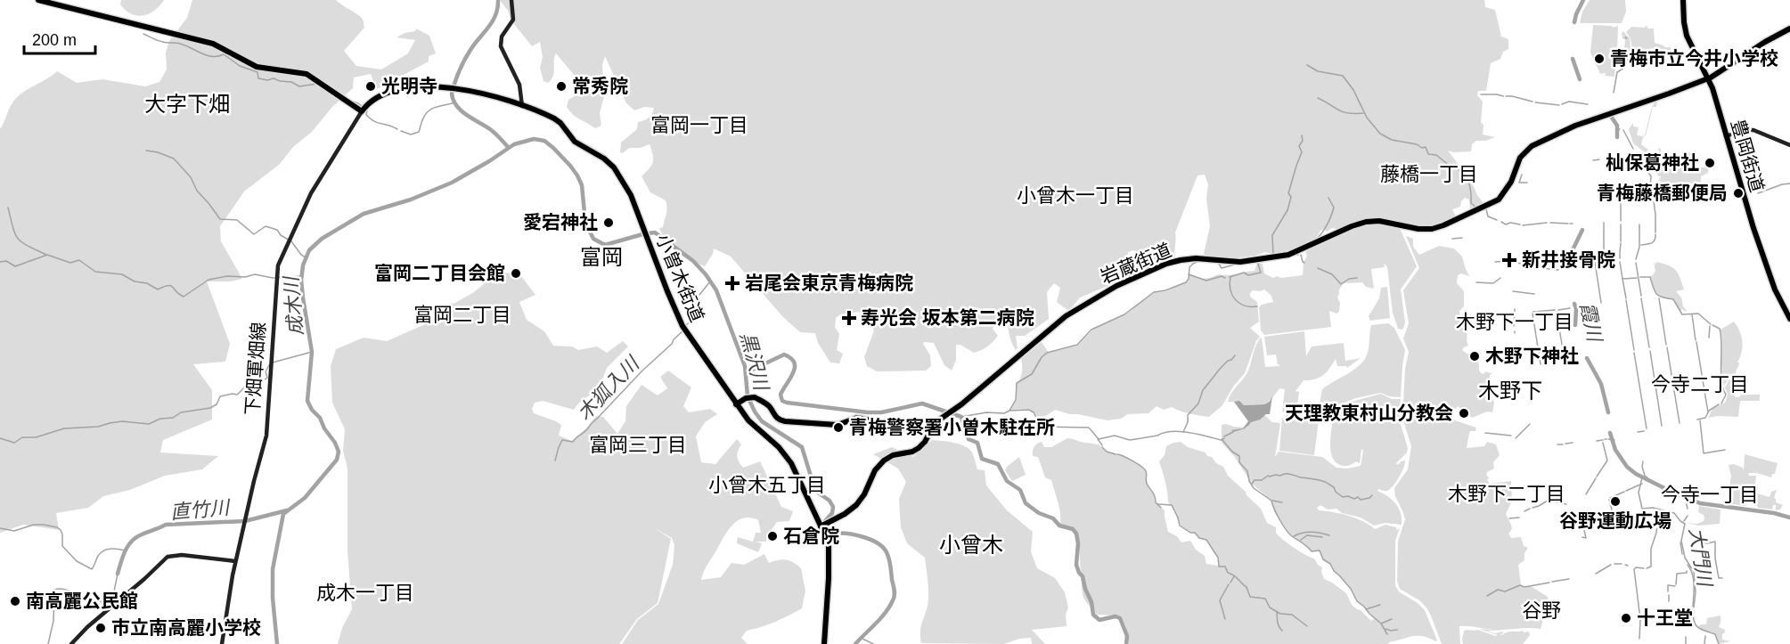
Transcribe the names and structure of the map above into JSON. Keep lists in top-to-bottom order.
{
  "streets": {
    "main road": [
      "豊岡街道",
      "岩蔵街道",
      "小曽木街道",
      "下畑軍畑線"
    ]
  },
  "crossings": [
    ["豊岡街道", "岩蔵街道"],
    ["岩蔵街道", "小曽木街道"],
    ["小曽木街道", "下畑軍畑線"]
  ],
  "districts": [
    "大字下畑",
    "富岡一丁目",
    "藤橋一丁目",
    "小曾木一丁目",
    "富岡",
    "富岡二丁目",
    "木野下一丁目",
    "今寺二丁目",
    "木野下",
    "富岡三丁目",
    "小曾木五丁目",
    "木野下二丁目",
    "今寺一丁目",
    "小曾木",
    "成木一丁目",
    "谷野"
  ],
  "water": [
    "成木川",
    "霞川",
    "黒沢川",
    "木狐入川",
    "直竹川",
    "大門川"
  ],
  "places": {
    "other": [
      "青梅市立今井小学校",
      "光明寺",
      "常秀院",
      "杣保葛神社",
      "青梅藤橋郵便局",
      "愛宕神社",
      "富岡二丁目会館",
      "木野下神社",
      "天理教東村山分教会",
      "青梅警察署小曽木駐在所",
      "谷野運動広場",
      "石倉院",
      "南高麗公民館",
      "十王堂",
      "市立南高麗小学校"
    ],
    "health": ["新井接骨院", "岩尾会東京青梅病院", "寿光会 坂本第二病院"]
  },
  "scale_bar": "200 m"
}
